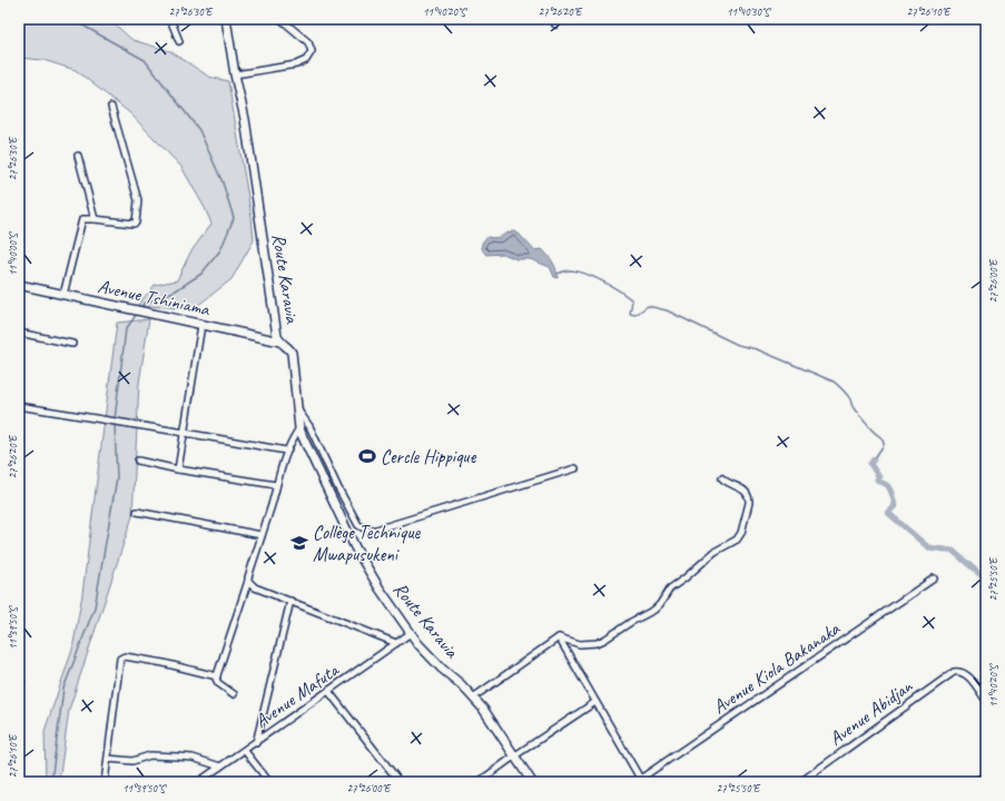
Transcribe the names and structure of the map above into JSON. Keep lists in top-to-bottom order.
{
  "streets": {
    "street": [
      "Route Karavia",
      "Avenue Tshiniama",
      "Avenue Kiola Bakanaka",
      "Avenue Mafuta",
      "Avenue Abidjan"
    ]
  },
  "crossings": [
    ["Route Karavia", "Avenue Tshiniama"],
    ["Route Karavia", "Avenue Mafuta"]
  ],
  "places": {
    "sports": ["Cercle Hippique"],
    "school or university": ["Collège Technique Mwapusukeni"]
  },
  "coordinates": [
    "27°26'30\"E",
    "11°40'20\"S",
    "27°26'20\"E",
    "11°40'30\"S",
    "27°26'10\"E",
    "11°40'00\"S",
    "27°26'00\"E",
    "27°25'50\"E",
    "11°39'50\"S"
  ]
}
